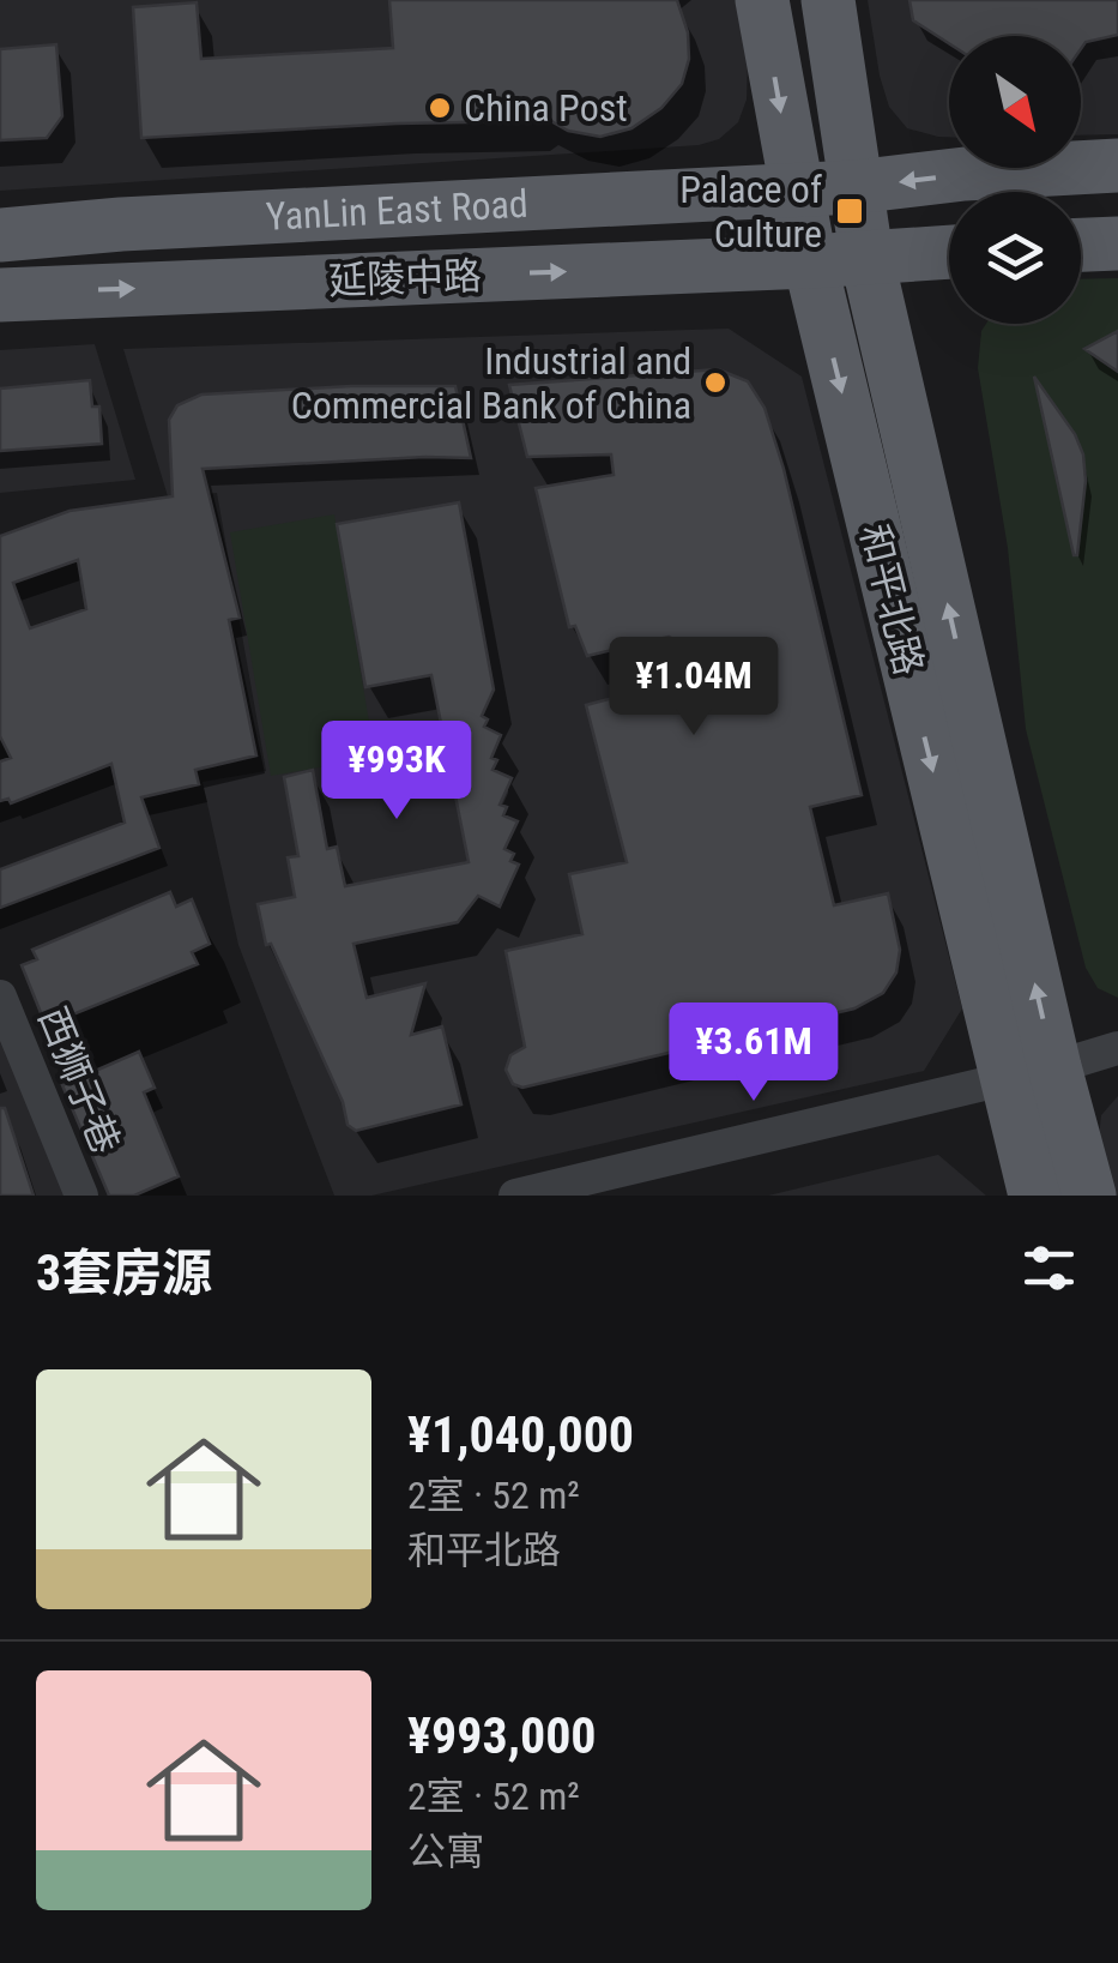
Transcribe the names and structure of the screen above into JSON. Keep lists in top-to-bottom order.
{
  "streets": {
    "main road": ["YanLin East Road", "延陵中路", "和平北路"],
    "street": ["西狮子巷"]
  },
  "crossings": [
    ["YanLin East Road", "和平北路"],
    ["延陵中路", "和平北路"]
  ],
  "one_way": ["延陵中路"],
  "places": {
    "other": ["China Post", "Industrial and Commercial Bank of China"],
    "transit": ["Palace of Culture"]
  },
  "north": "bottom right",
  "page": {
    "price": ["¥1.04M", "¥993K", "¥3.61M"],
    "heading": "3套房源",
    "list": [
      {
        "name": "¥1,040,000",
        "note": "2室 · 52 m² · 和平北路"
      },
      {
        "name": "¥993,000",
        "note": "2室 · 52 m² · 公寓"
      }
    ]
  }
}
